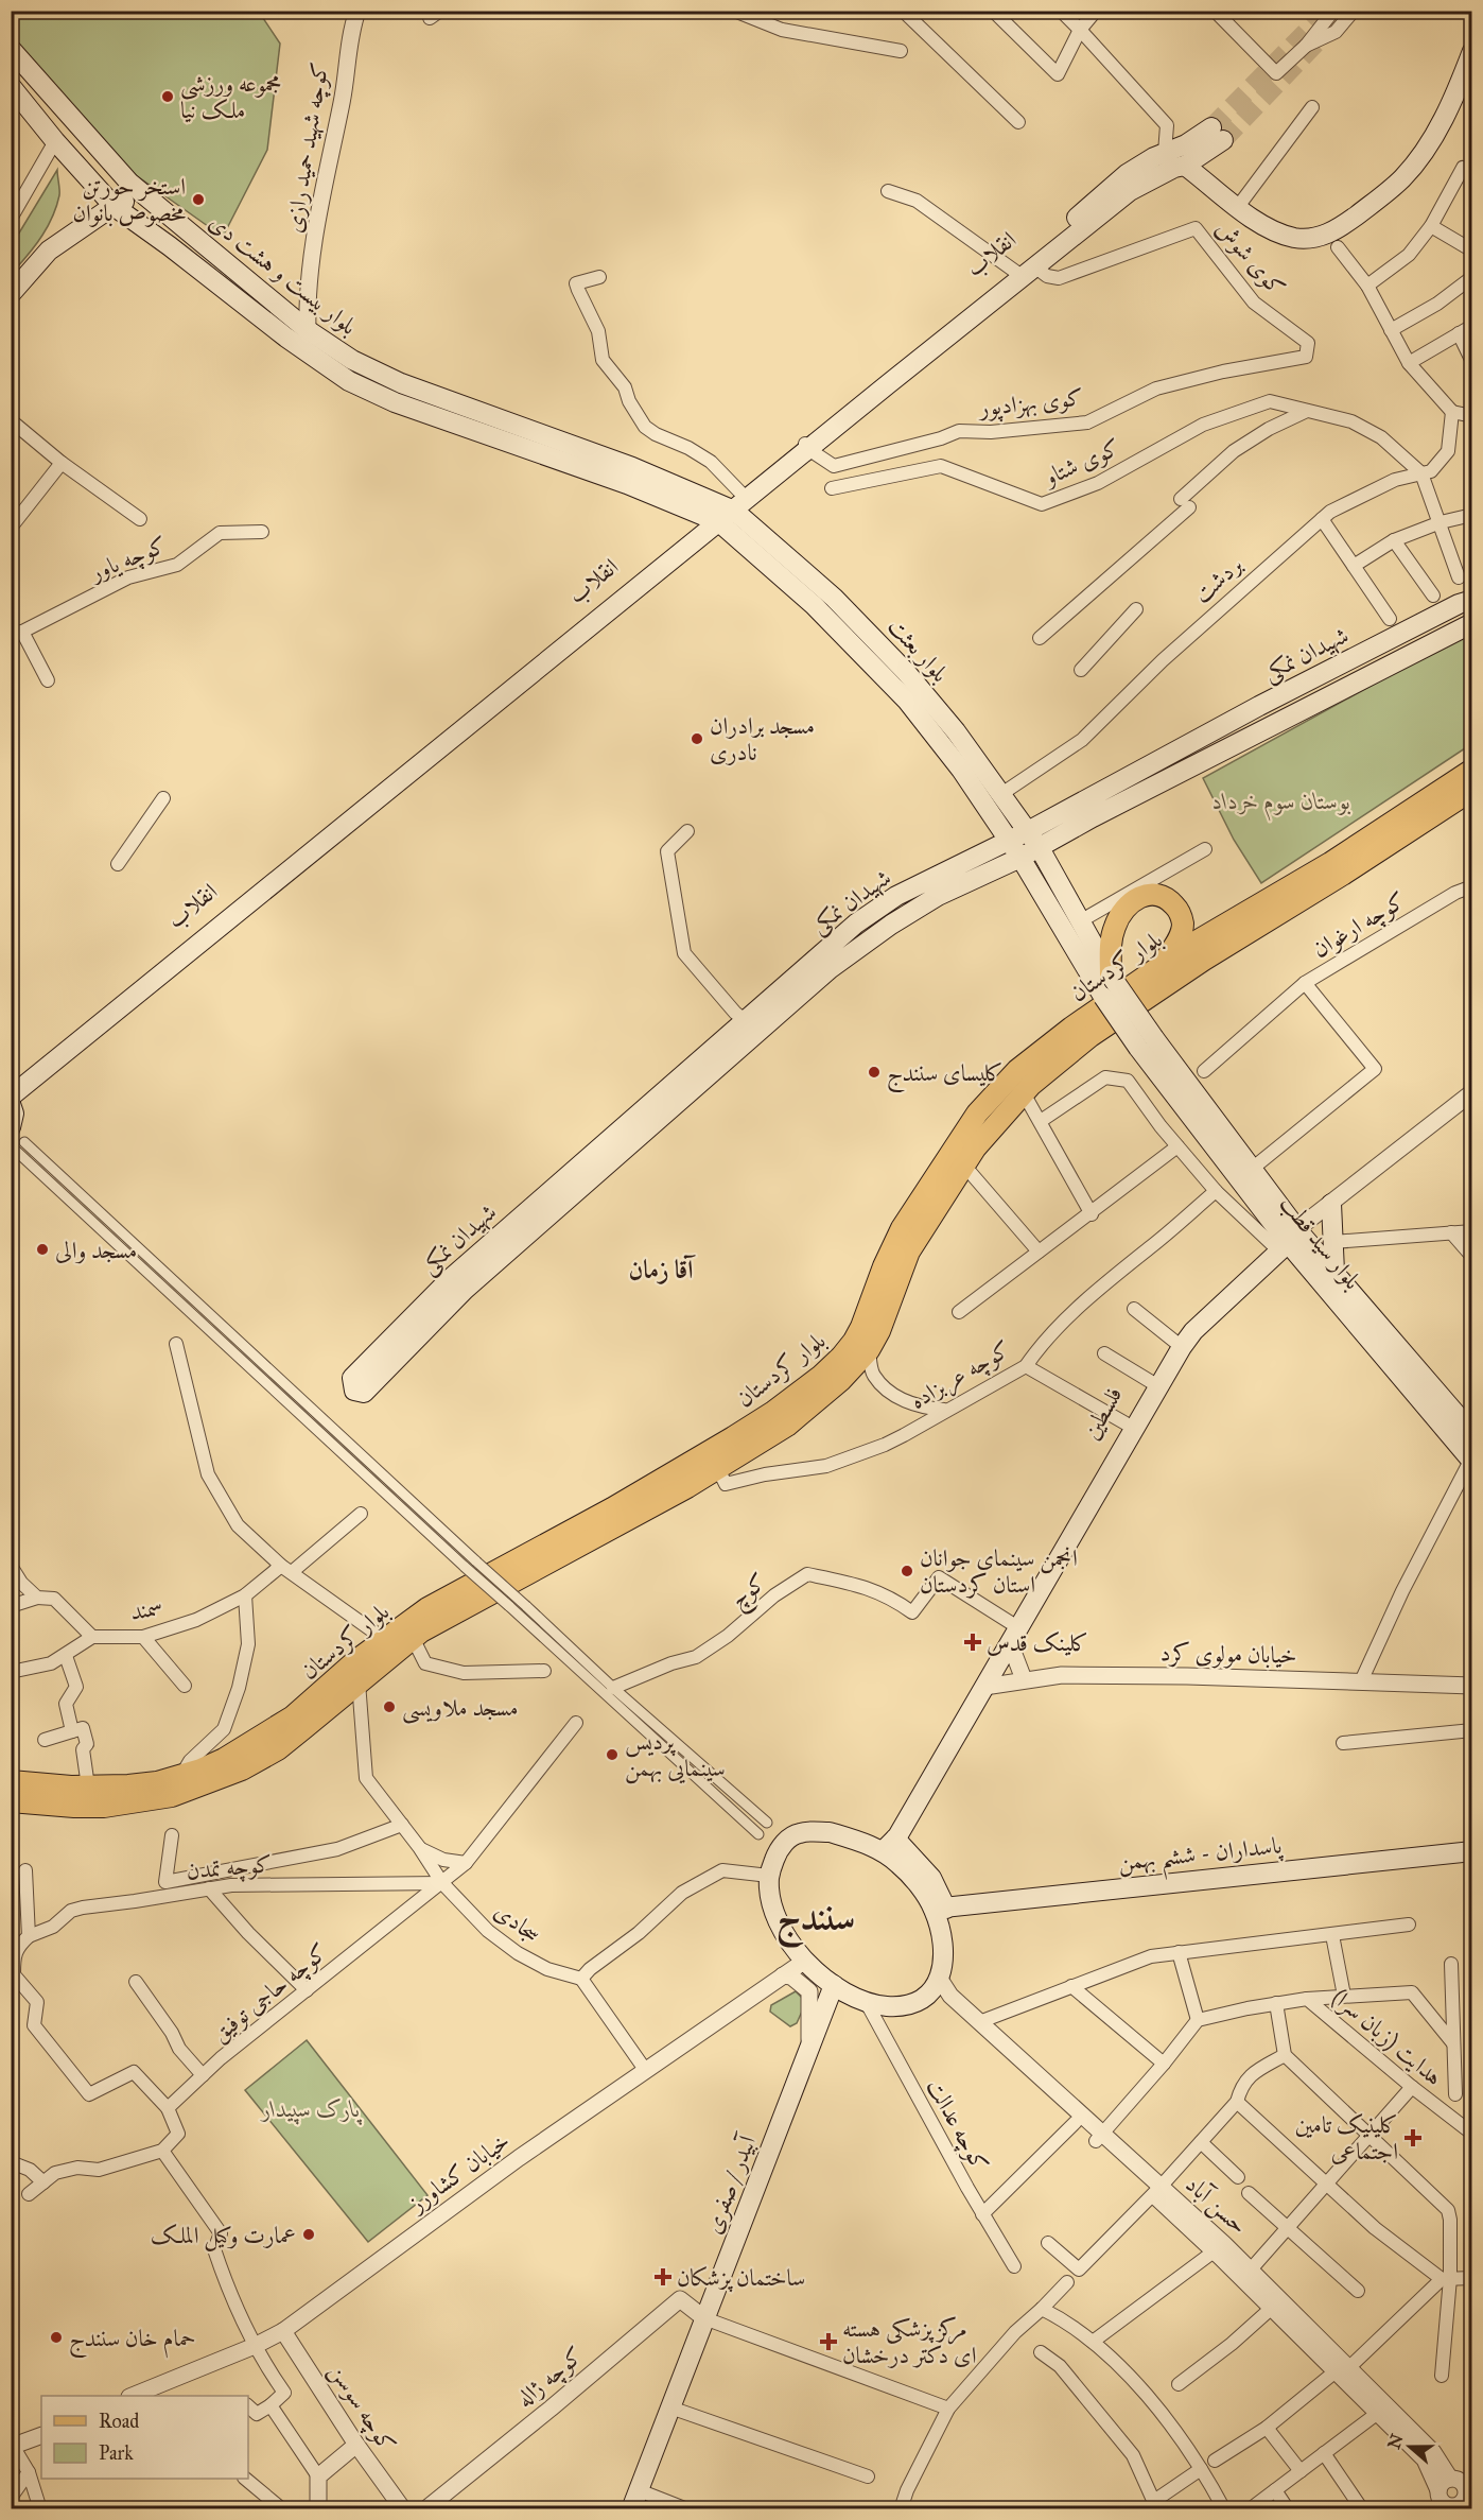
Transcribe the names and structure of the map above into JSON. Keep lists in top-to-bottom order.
{
  "streets": {
    "main road": [
      "انقلاب",
      "بلوار بیست و هشت دی",
      "بلوار بعثت",
      "شهیدان نمکی",
      "بلوار کردستان",
      "بلوار سید قطب",
      "فلسطین",
      "پاسداران - ششم بهمن",
      "آبیدر / صفری"
    ],
    "street": [
      "کوچه شهید حمید رازی",
      "کوی شوش",
      "کوی بهزادپور",
      "کوی شتاو",
      "کوچه یاور",
      "بردشت",
      "کوچه ارغوان",
      "کوچه عربزاده",
      "کوچ",
      "سمند",
      "خیابان مولوی کرد",
      "کوچه تمدن",
      "سجادی",
      "کوچه حاجی توفیق",
      "هدایت (زبان سرا)",
      "کوچه عدالت",
      "خیابان کشاورز",
      "حسن آباد",
      "کوچه ژاله",
      "کوچه سوسن"
    ]
  },
  "crossings": [
    ["کوچه شهید حمید رازی", "بلوار بیست و هشت دی"],
    ["انقلاب", "کوی شوش"],
    ["انقلاب", "بلوار بیست و هشت دی"],
    ["انقلاب", "کوی بهزادپور"],
    ["انقلاب", "بلوار بعثت"],
    ["کوی شوش", "کوی بهزادپور"],
    ["بلوار بیست و هشت دی", "بلوار بعثت"],
    ["کوی شتاو", "بردشت"],
    ["بردشت", "بلوار بعثت"],
    ["بلوار بعثت", "شهیدان نمکی"],
    ["کوچه ارغوان", "بلوار سید قطب"],
    ["بلوار کردستان", "کوچه عربزاده"],
    ["بلوار کردستان", "سجادی"],
    ["بلوار سید قطب", "فلسطین"],
    ["فلسطین", "کوچ"],
    ["فلسطین", "خیابان مولوی کرد"],
    ["فلسطین", "پاسداران - ششم بهمن"],
    ["فلسطین", "کوچه عدالت"],
    ["فلسطین", "خیابان کشاورز"],
    ["فلسطین", "آبیدر / صفری"],
    ["فلسطین", "حسن آباد"],
    ["پاسداران - ششم بهمن", "کوچه عدالت"],
    ["پاسداران - ششم بهمن", "خیابان کشاورز"],
    ["پاسداران - ششم بهمن", "آبیدر / صفری"],
    ["پاسداران - ششم بهمن", "حسن آباد"],
    ["کوچه تمدن", "سجادی"],
    ["کوچه تمدن", "کوچه حاجی توفیق"],
    ["سجادی", "کوچه حاجی توفیق"],
    ["کوچه عدالت", "خیابان کشاورز"],
    ["کوچه عدالت", "آبیدر / صفری"],
    ["کوچه عدالت", "حسن آباد"],
    ["خیابان کشاورز", "آبیدر / صفری"],
    ["خیابان کشاورز", "حسن آباد"],
    ["خیابان کشاورز", "کوچه سوسن"],
    ["آبیدر / صفری", "حسن آباد"],
    ["آبیدر / صفری", "کوچه ژاله"]
  ],
  "districts": ["آقا زمان", "سنندج"],
  "parks": ["بوستان سوم خرداد", "پارک سپیدار"],
  "places": {
    "other": [
      "مجموعه ورزشی ملک نیا",
      "استخر حورتن مخصوص بانوان",
      "مسجد برادران نادری",
      "کلیسای سنندج",
      "مسجد والی",
      "انجمن سینمای جوانان استان کردستان",
      "مسجد ملاویسی",
      "پردیس سینمایی بهمن",
      "عمارت وکیل الملک",
      "حمام خان سنندج"
    ],
    "health": [
      "کلینک قدس",
      "کلینیک تامین اجتماعی",
      "ساختمان پزشکان",
      "مرکز پزشکی هسته ای دکتر درخشان"
    ]
  },
  "legend": ["Road", "Park"],
  "north": "left"
}
